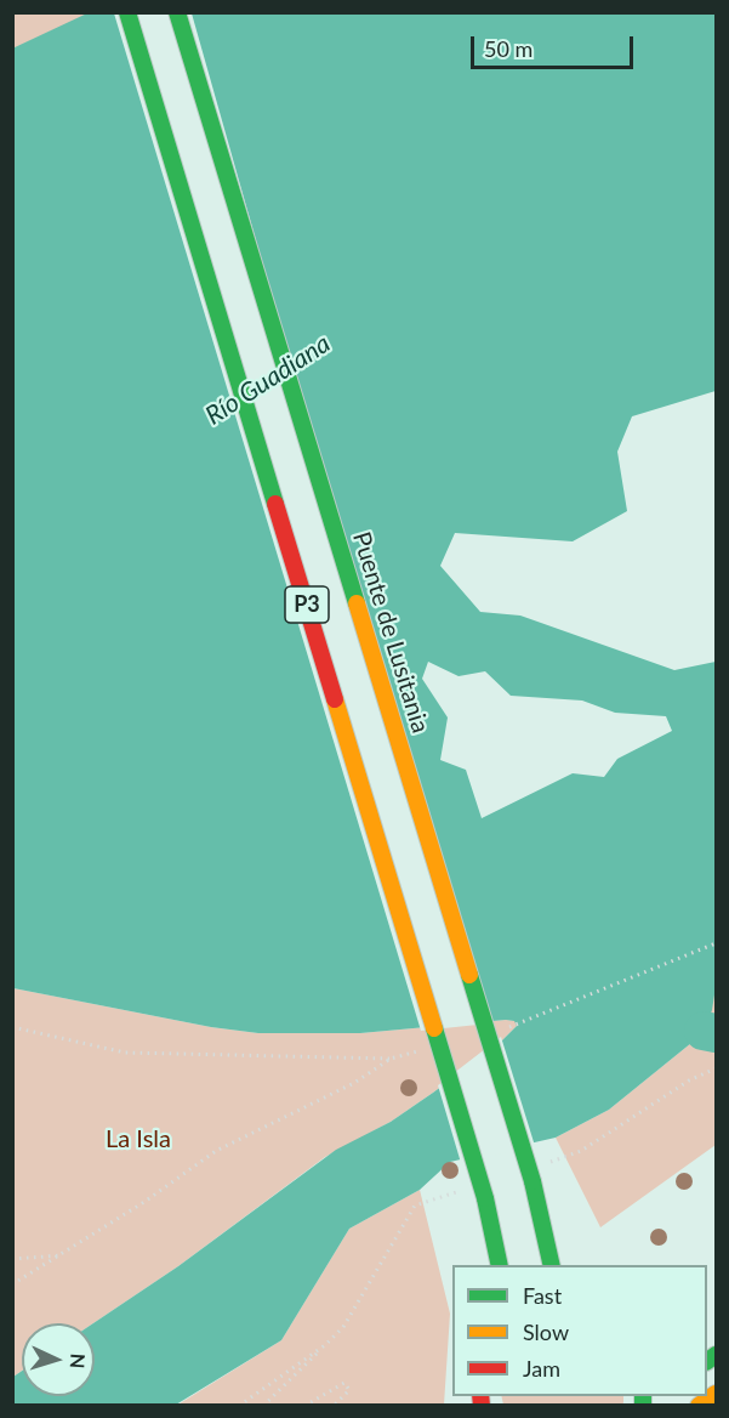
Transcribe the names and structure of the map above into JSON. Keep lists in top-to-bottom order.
{
  "streets": {
    "main road": ["P3", "Puente de Lusitania"]
  },
  "water": ["Río Guadiana"],
  "parks": ["La Isla"],
  "legend": ["Fast", "Slow", "Jam"],
  "scale_bar": "50 m",
  "north": "right"
}
